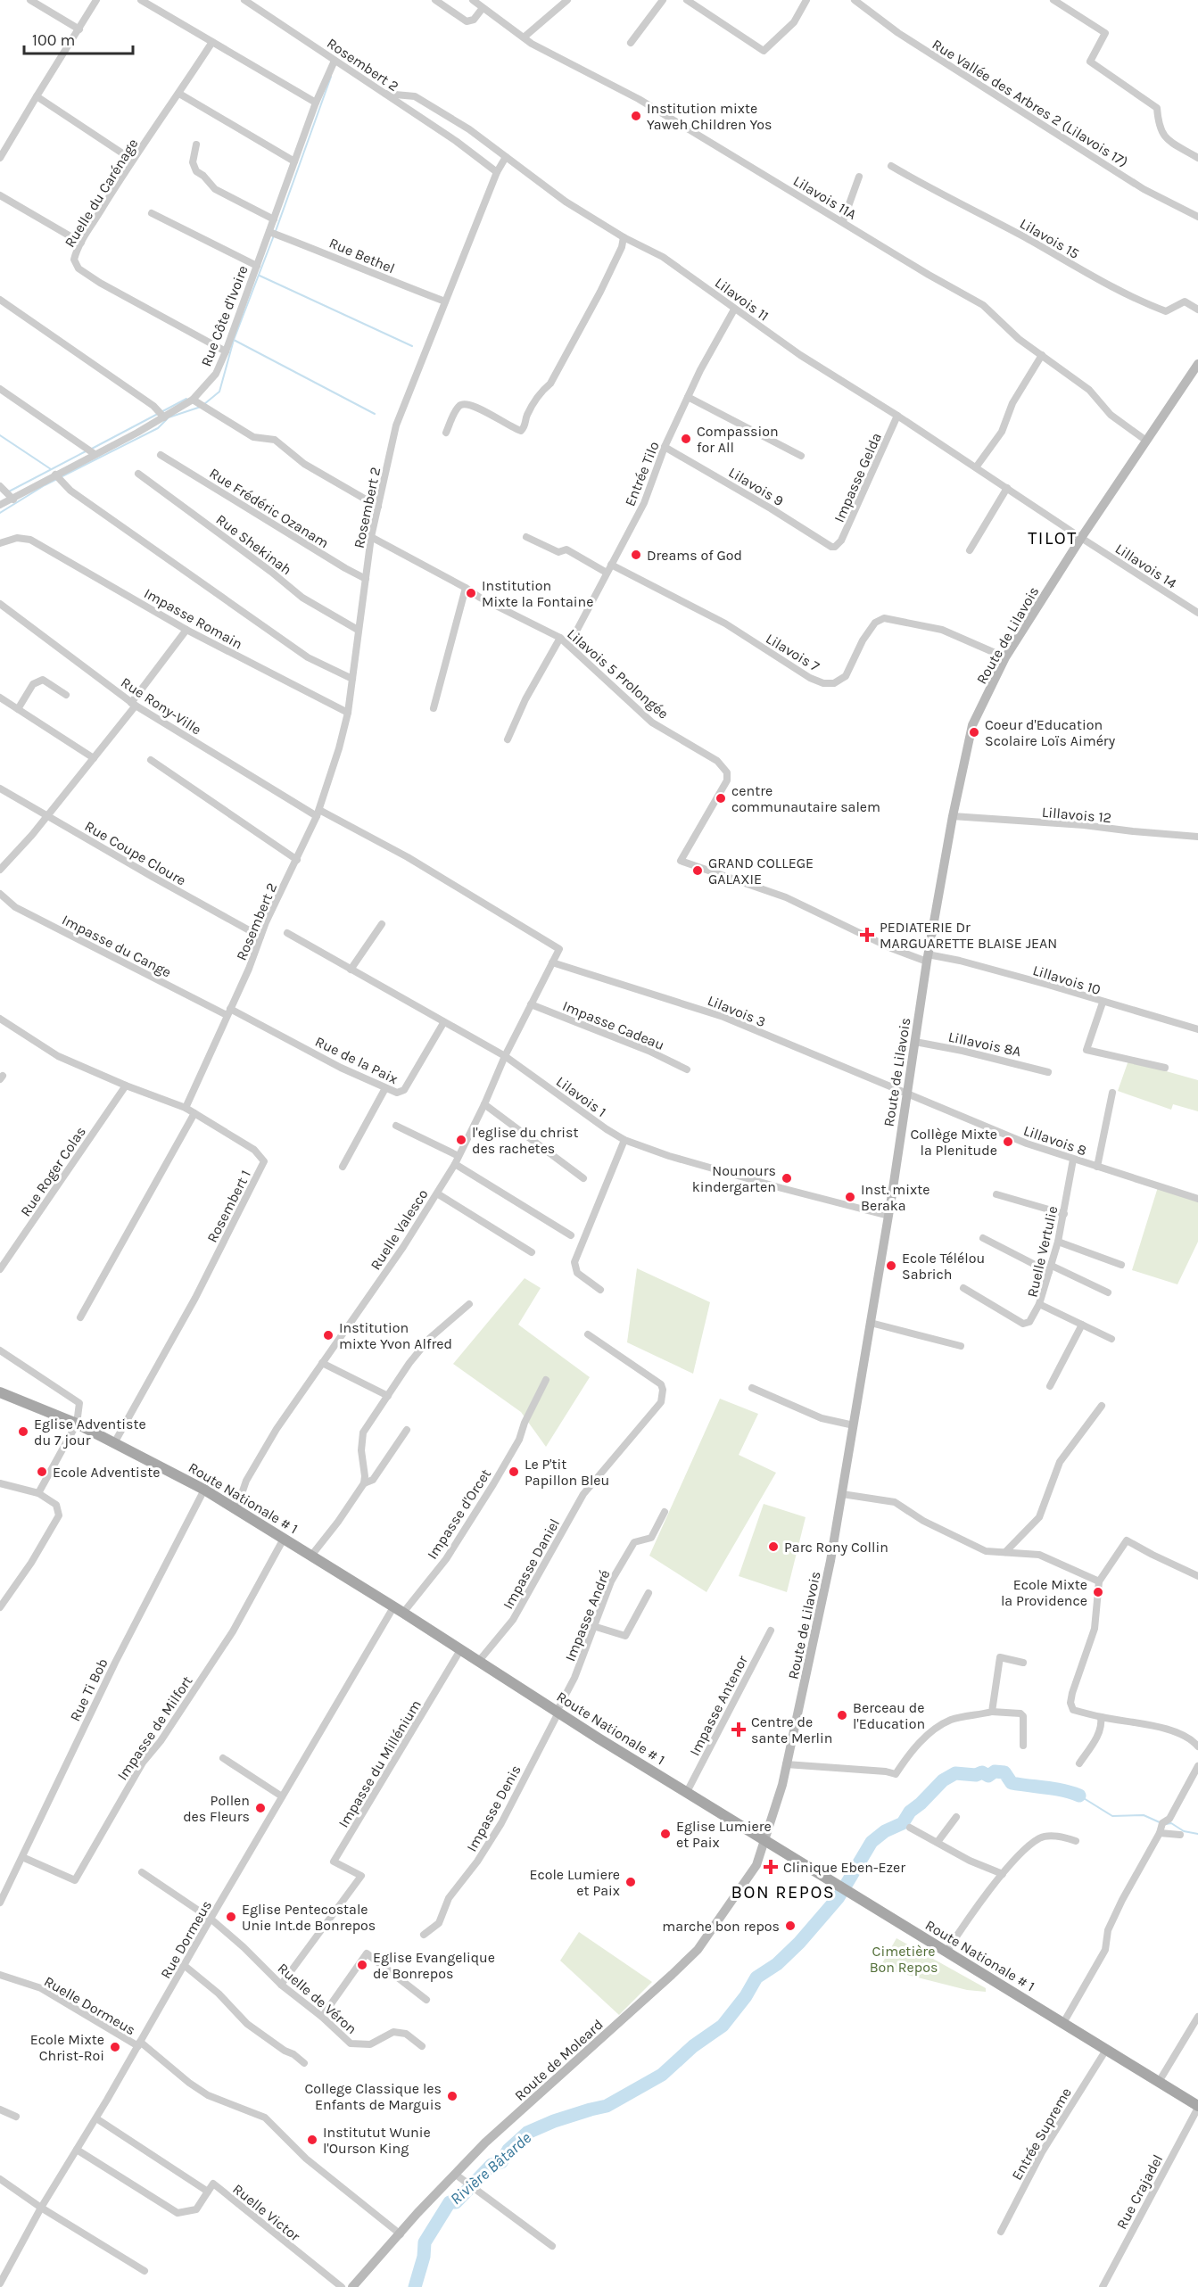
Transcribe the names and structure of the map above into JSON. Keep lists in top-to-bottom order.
{
  "streets": {
    "main road": ["Route de Lilavois", "Route Nationale # 1", "Route de Moleard"],
    "street": [
      "Rosembert 2",
      "Rue Vallée des Arbres 2 (Lilavois 17)",
      "Ruelle du Carénage",
      "Lilavois 11A",
      "Lilavois 15",
      "Rue Bethel",
      "Lilavois 11",
      "Rue Côte d'Ivoire",
      "Entrée Tilo",
      "Impasse Gelda",
      "Lilavois 9",
      "Rue Frédéric Ozanam",
      "Rue Shekinah",
      "Lillavois 14",
      "Impasse Romain",
      "Lilavois 7",
      "Lilavois 5 Prolongée",
      "Rue Rony-Ville",
      "Lillavois 12",
      "Rue Coupe Cloure",
      "Impasse du Cange",
      "Lillavois 10",
      "Lilavois 3",
      "Impasse Cadeau",
      "Lillavois 8A",
      "Rue de la Paix",
      "Lilavois 1",
      "Lillavois 8",
      "Rue Roger Colas",
      "Rosembert 1",
      "Ruelle Valesco",
      "Ruelle Vertulie",
      "Impasse d'Orcet",
      "Impasse Daniel",
      "Impasse André",
      "Rue Ti Bob",
      "Impasse Antenor",
      "Impasse de Milfort",
      "Impasse du Millénium",
      "Impasse Denis",
      "Rue Dormeus",
      "Ruelle de Véron",
      "Ruelle Dormeus",
      "Entrée Supreme",
      "Rue Crajadel",
      "Ruelle Victor"
    ]
  },
  "crossings": [
    ["Rosembert 2", "Rue Bethel"],
    ["Rosembert 2", "Lilavois 11"],
    ["Rosembert 2", "Rue Côte d'Ivoire"],
    ["Rosembert 2", "Rue Frédéric Ozanam"],
    ["Rosembert 2", "Rue Shekinah"],
    ["Rosembert 2", "Impasse Romain"],
    ["Rosembert 2", "Lilavois 5 Prolongée"],
    ["Rosembert 2", "Rue Rony-Ville"],
    ["Rosembert 2", "Rue Coupe Cloure"],
    ["Rosembert 2", "Impasse du Cange"],
    ["Rosembert 2", "Rue de la Paix"],
    ["Rosembert 2", "Rosembert 1"],
    ["Ruelle du Carénage", "Rue Côte d'Ivoire"],
    ["Lilavois 11A", "Route de Lilavois"],
    ["Rue Bethel", "Rue Côte d'Ivoire"],
    ["Lilavois 11", "Entrée Tilo"],
    ["Lilavois 11", "Impasse Gelda"],
    ["Lilavois 11", "Lillavois 14"],
    ["Lilavois 11", "Route de Lilavois"],
    ["Entrée Tilo", "Lilavois 9"],
    ["Entrée Tilo", "Lilavois 7"],
    ["Entrée Tilo", "Lilavois 5 Prolongée"],
    ["Impasse Gelda", "Lilavois 9"],
    ["Lillavois 14", "Route de Lilavois"],
    ["Route de Lilavois", "Lilavois 7"],
    ["Route de Lilavois", "Lillavois 12"],
    ["Route de Lilavois", "Lillavois 10"],
    ["Route de Lilavois", "Lilavois 3"],
    ["Route de Lilavois", "Lillavois 8A"],
    ["Route de Lilavois", "Lilavois 1"],
    ["Route de Lilavois", "Lillavois 8"],
    ["Route de Lilavois", "Route Nationale # 1"],
    ["Route de Lilavois", "Route de Moleard"],
    ["Lilavois 5 Prolongée", "Lillavois 10"],
    ["Rue Rony-Ville", "Ruelle Valesco"],
    ["Impasse du Cange", "Rue de la Paix"],
    ["Lilavois 3", "Lillavois 8"],
    ["Lilavois 3", "Ruelle Valesco"],
    ["Impasse Cadeau", "Ruelle Valesco"],
    ["Rue de la Paix", "Lilavois 1"],
    ["Lilavois 1", "Ruelle Valesco"],
    ["Lillavois 8", "Ruelle Vertulie"],
    ["Rue Roger Colas", "Rosembert 1"],
    ["Rosembert 1", "Route Nationale # 1"],
    ["Ruelle Valesco", "Route Nationale # 1"],
    ["Route Nationale # 1", "Impasse d'Orcet"],
    ["Route Nationale # 1", "Impasse Daniel"],
    ["Route Nationale # 1", "Impasse André"],
    ["Route Nationale # 1", "Rue Ti Bob"],
    ["Route Nationale # 1", "Impasse Antenor"],
    ["Route Nationale # 1", "Impasse de Milfort"],
    ["Route Nationale # 1", "Impasse du Millénium"],
    ["Route Nationale # 1", "Impasse Denis"],
    ["Route Nationale # 1", "Rue Dormeus"],
    ["Route Nationale # 1", "Route de Moleard"],
    ["Route Nationale # 1", "Entrée Supreme"],
    ["Route Nationale # 1", "Rue Crajadel"],
    ["Impasse d'Orcet", "Rue Dormeus"],
    ["Impasse André", "Impasse Denis"],
    ["Rue Ti Bob", "Impasse de Milfort"],
    ["Impasse du Millénium", "Ruelle de Véron"],
    ["Rue Dormeus", "Ruelle de Véron"],
    ["Rue Dormeus", "Ruelle Dormeus"],
    ["Rue Dormeus", "Ruelle Victor"],
    ["Ruelle Dormeus", "Route de Moleard"]
  ],
  "districts": ["TILOT", "BON REPOS"],
  "water": ["Rivière Bâtarde"],
  "parks": ["Cimetière Bon Repos"],
  "places": {
    "other": [
      "Institution mixte Yaweh Children Yos",
      "Compassion for All",
      "Dreams of God",
      "Institution Mixte la Fontaine",
      "Coeur d'Education Scolaire Loïs Aiméry",
      "centre communautaire salem",
      "GRAND COLLEGE GALAXIE",
      "l'eglise du christ des rachetes",
      "Collège Mixte la Plenitude",
      "Nounours kindergarten",
      "Inst. mixte Beraka",
      "Ecole Télélou Sabrich",
      "Institution mixte Yvon Alfred",
      "Eglise Adventiste du 7 jour",
      "Ecole Adventiste",
      "Le P'tit Papillon Bleu",
      "Parc Rony Collin",
      "Ecole Mixte la Providence",
      "Berceau de l'Education",
      "Pollen des Fleurs",
      "Eglise Lumiere et Paix",
      "Ecole Lumiere et Paix",
      "Eglise Pentecostale Unie Int.de Bonrepos",
      "marche bon repos",
      "Eglise Evangelique de Bonrepos",
      "Ecole Mixte Christ-Roi",
      "College Classique les Enfants de Marguis",
      "Institutut Wunie l'Ourson King"
    ],
    "health": ["PEDIATERIE Dr MARGUARETTE BLAISE JEAN", "Centre de sante Merlin", "Clinique Eben-Ezer"]
  },
  "scale_bar": "100 m"
}
